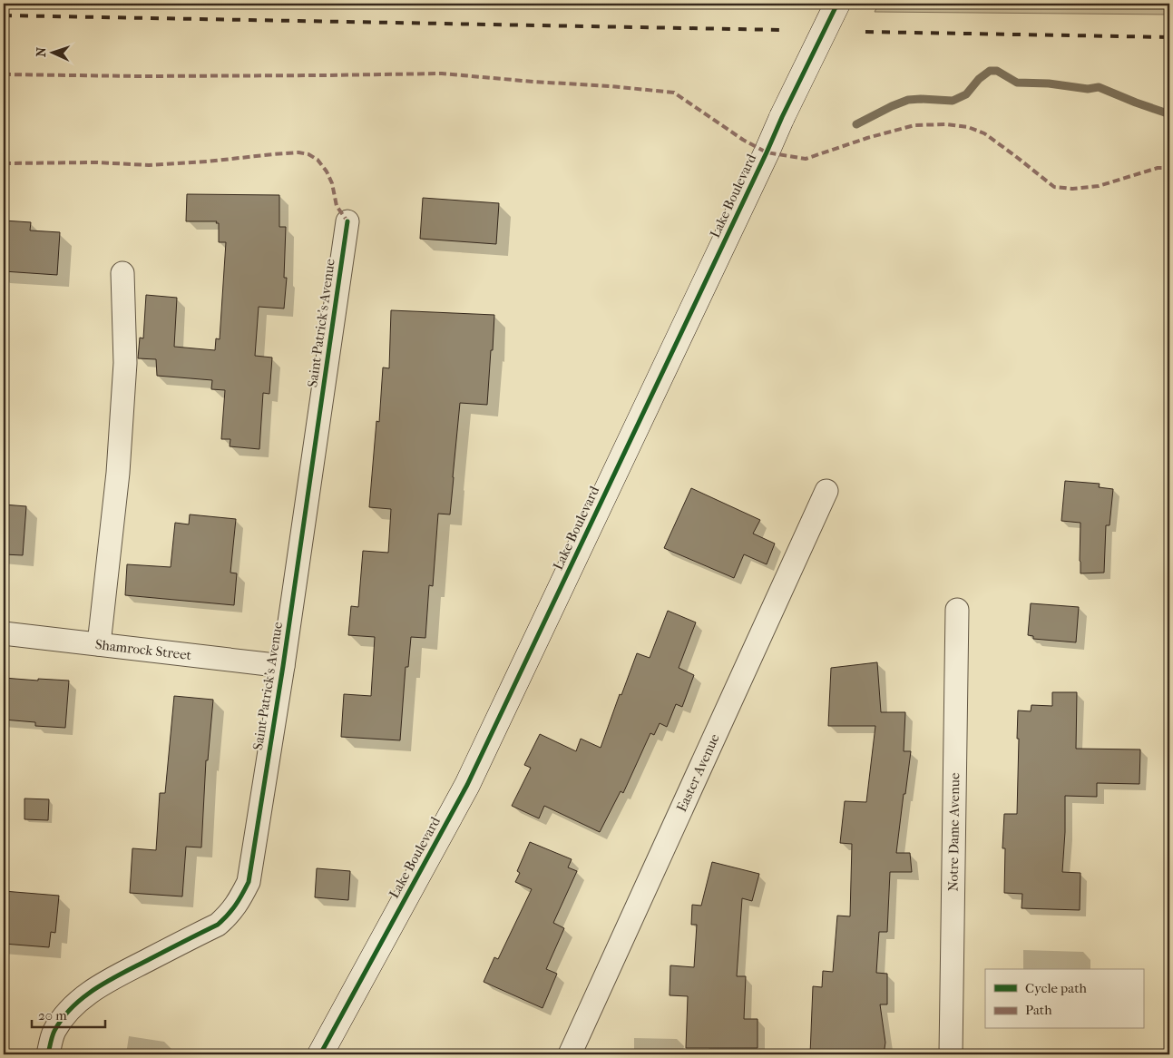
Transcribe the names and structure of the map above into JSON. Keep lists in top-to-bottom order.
{
  "streets": {
    "main road": ["Lake Boulevard"],
    "street": [
      "Saint Patrick's Avenue",
      "Shamrock Street",
      "Easter Avenue",
      "Notre Dame Avenue"
    ]
  },
  "crossings": [
    ["Saint Patrick's Avenue", "Shamrock Street"]
  ],
  "legend": ["Cycle path", "Path"],
  "scale_bar": "20 m",
  "north": "left"
}
